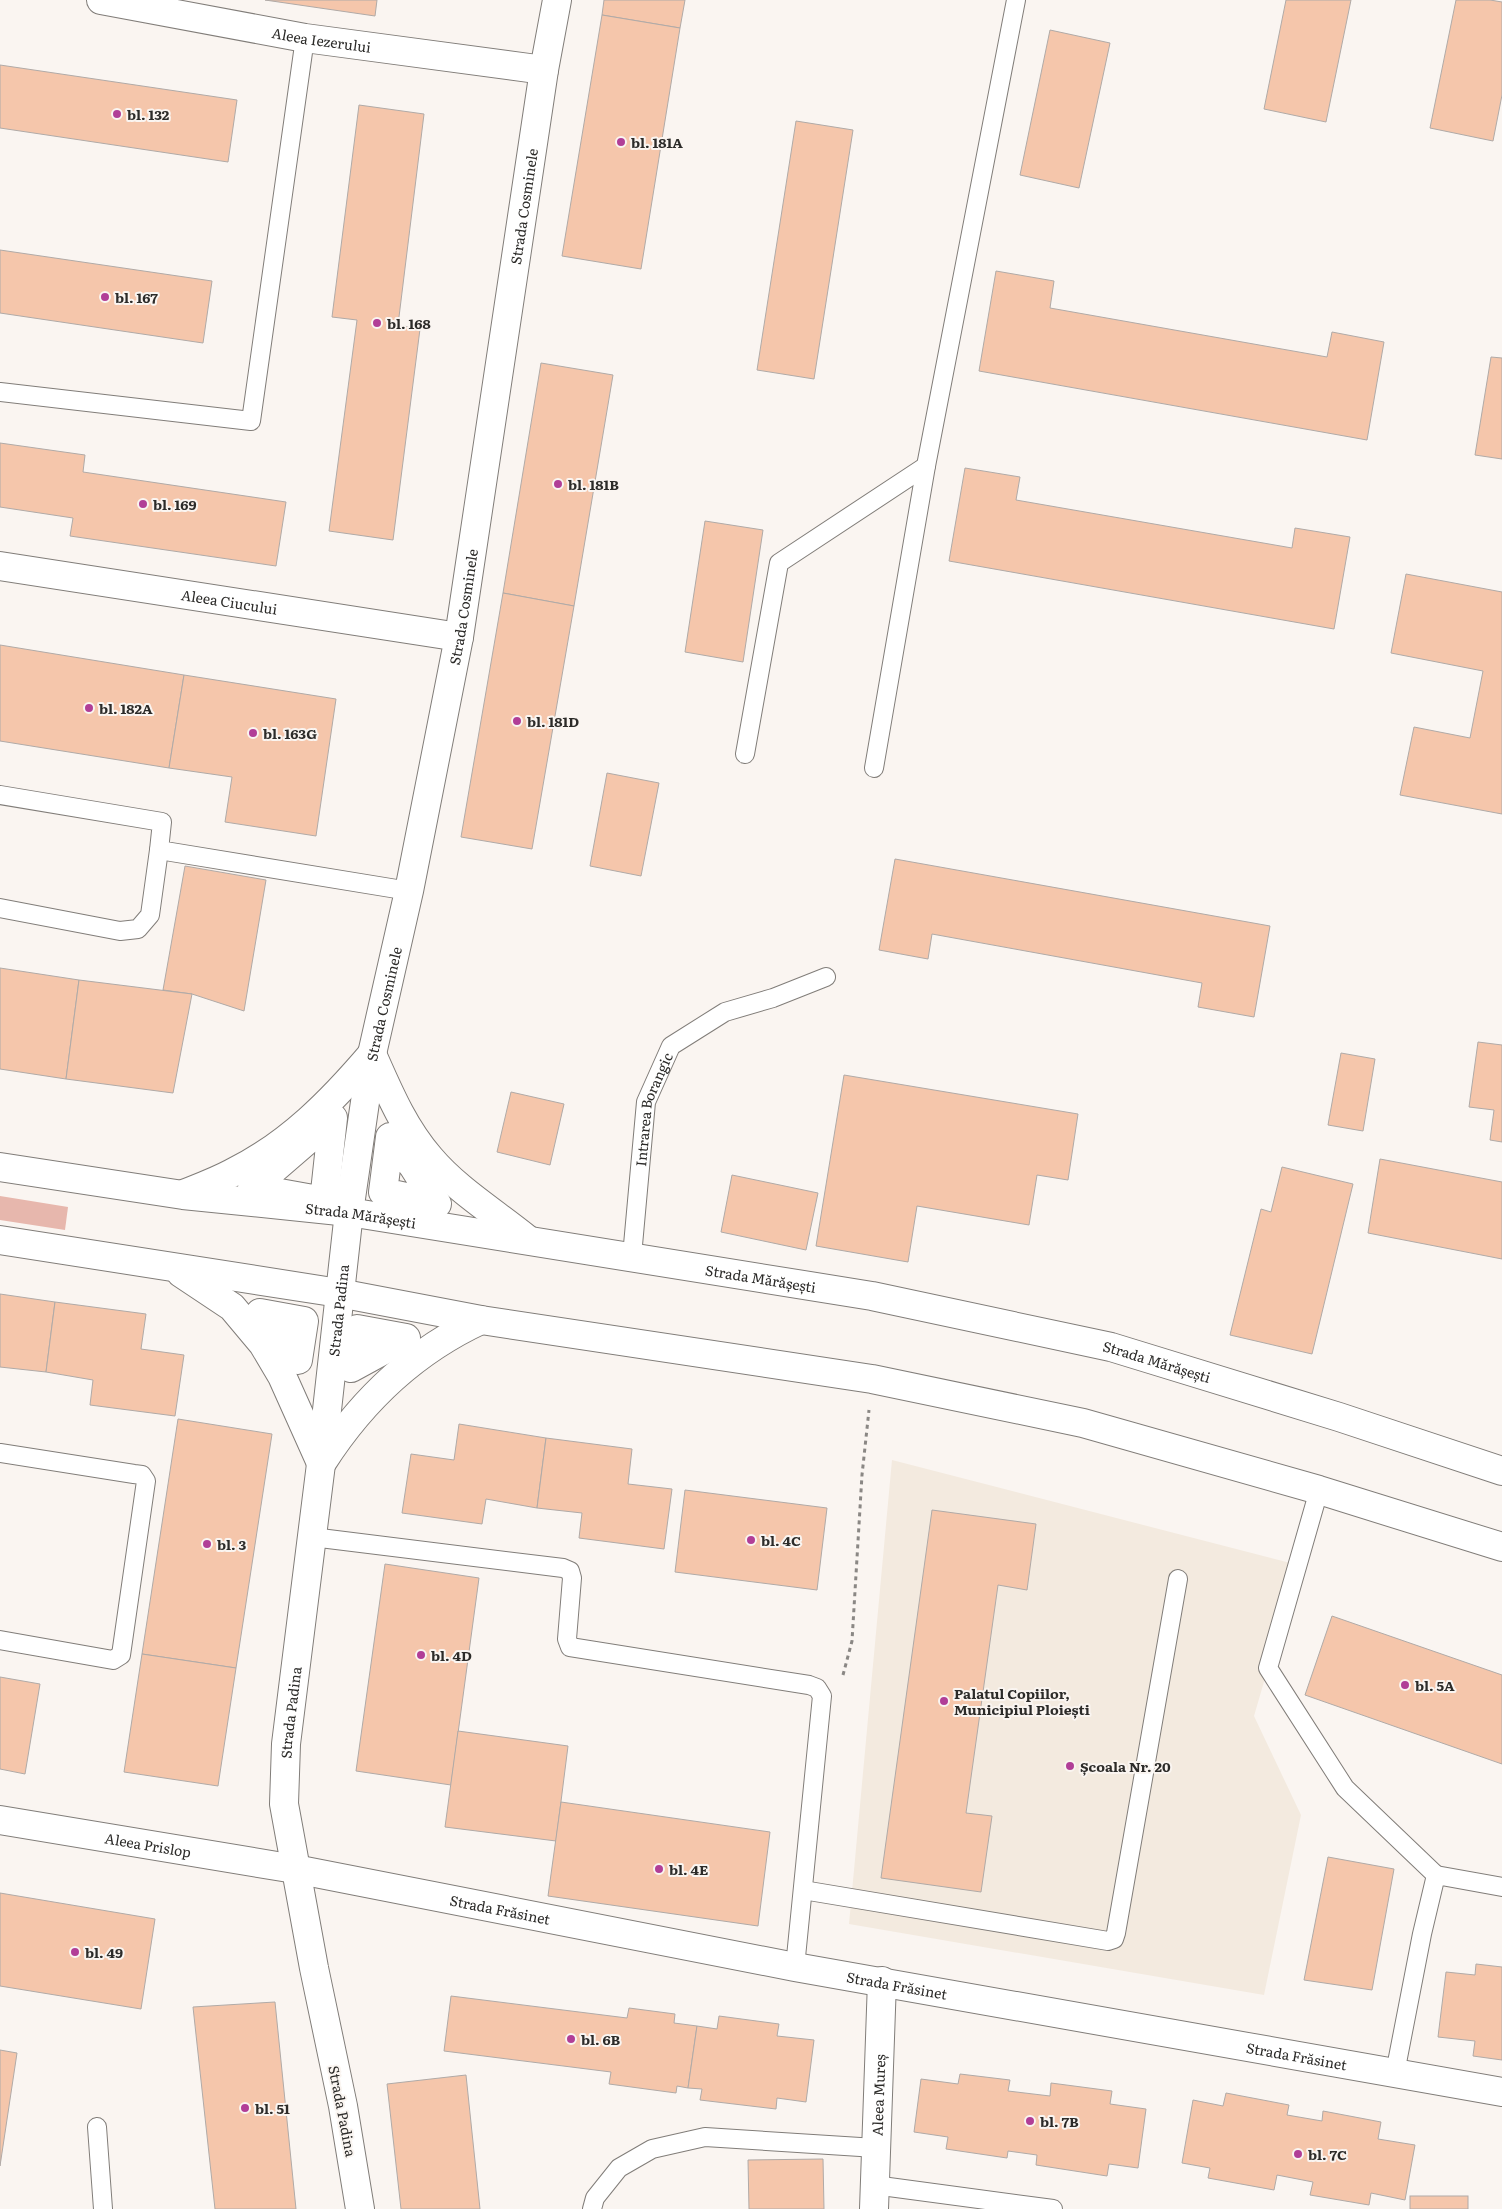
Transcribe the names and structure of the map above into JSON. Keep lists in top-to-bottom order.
{
  "streets": {
    "street": [
      "Aleea Iezerului",
      "Strada Cosminele",
      "Aleea Ciucului",
      "Strada Mărășești",
      "Strada Padina",
      "Aleea Prislop",
      "Strada Frăsinet",
      "Aleea Mureș"
    ],
    "lane": ["Intrarea Borangic"]
  },
  "crossings": [
    ["Aleea Iezerului", "Strada Cosminele"],
    ["Strada Cosminele", "Aleea Ciucului"],
    ["Strada Cosminele", "Strada Mărășești"],
    ["Strada Cosminele", "Strada Padina"],
    ["Intrarea Borangic", "Strada Mărășești"],
    ["Strada Mărășești", "Strada Padina"],
    ["Strada Padina", "Aleea Prislop"],
    ["Strada Padina", "Strada Frăsinet"],
    ["Aleea Prislop", "Strada Frăsinet"],
    ["Strada Frăsinet", "Aleea Mureș"]
  ],
  "places": [
    "bl. 132",
    "bl. 181A",
    "bl. 167",
    "bl. 168",
    "bl. 181B",
    "bl. 169",
    "bl. 182A",
    "bl. 181D",
    "bl. 163G",
    "bl. 4C",
    "bl. 3",
    "bl. 4D",
    "bl. 5A",
    "Palatul Copiilor, Municipiul Ploiești",
    "Școala Nr. 20",
    "bl. 4E",
    "bl. 49",
    "bl. 6B",
    "bl. 51",
    "bl. 7B",
    "bl. 7C"
  ]
}
